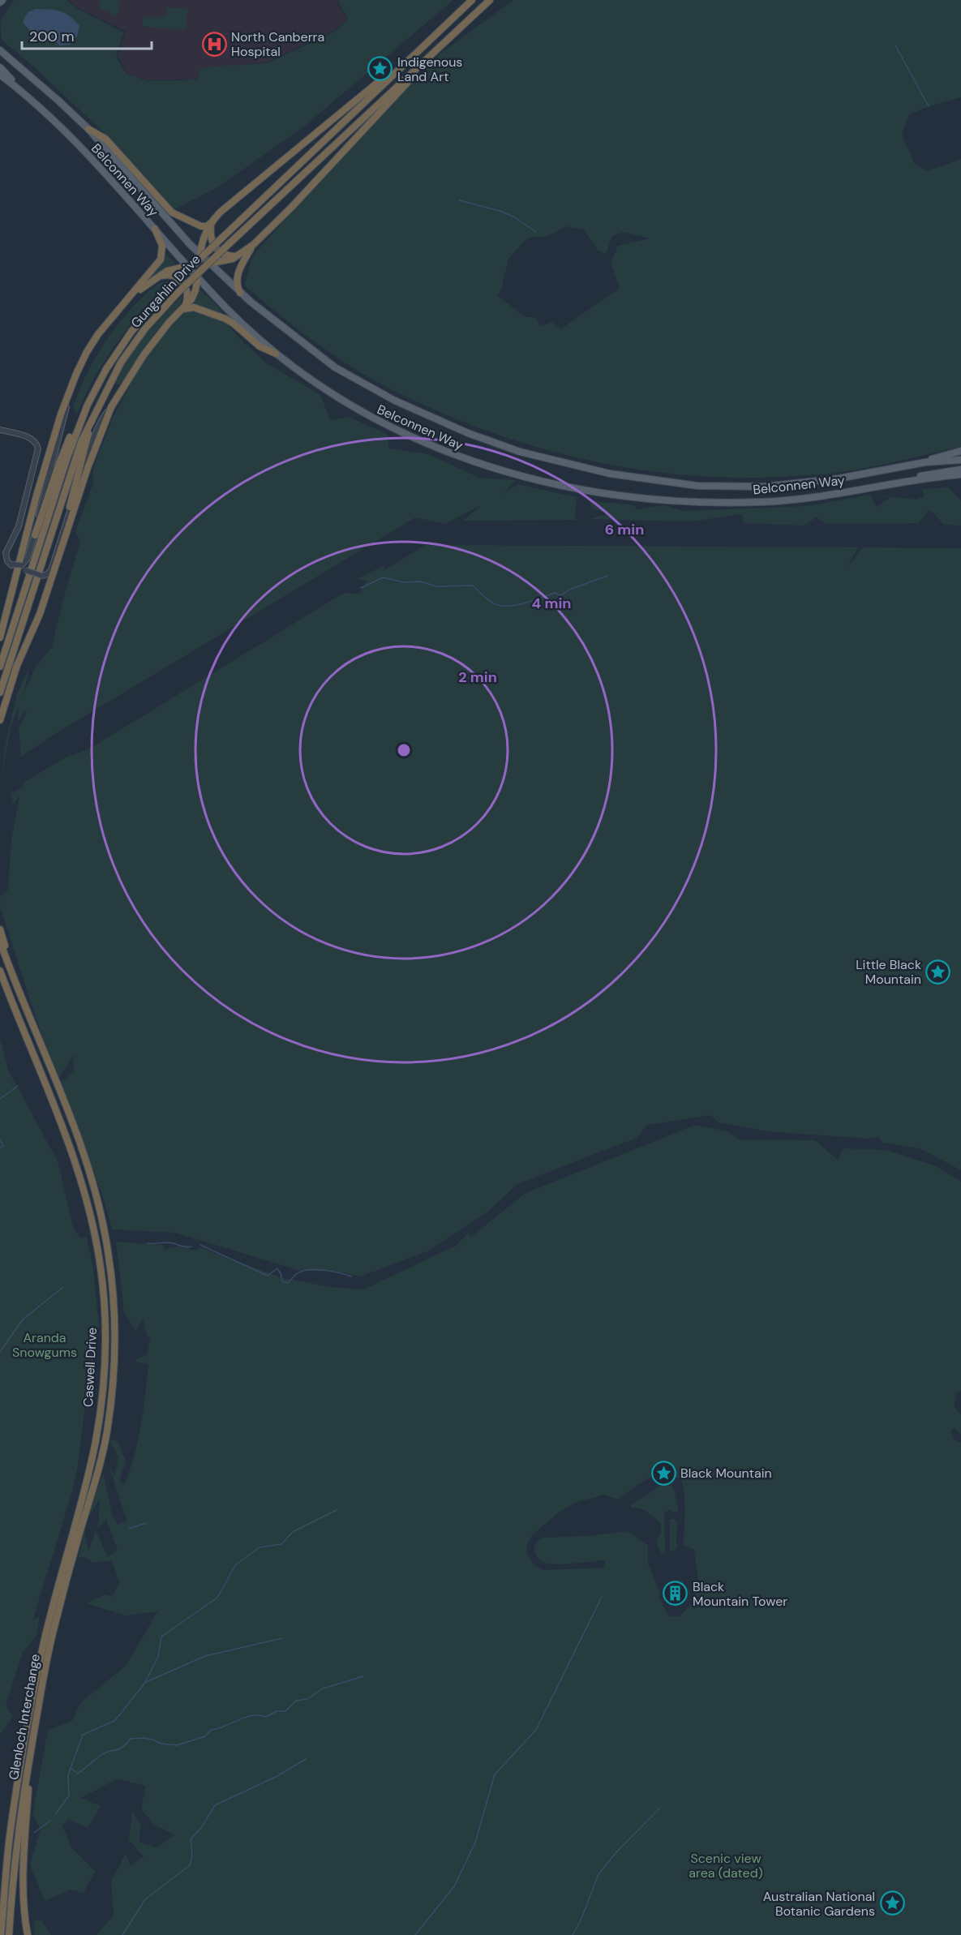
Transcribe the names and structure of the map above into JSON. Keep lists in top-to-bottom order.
{
  "streets": {
    "highway": ["Gungahlin Drive", "Caswell Drive", "Glenloch Interchange"],
    "main road": ["Belconnen Way"]
  },
  "crossings": [
    ["Caswell Drive", "Glenloch Interchange"]
  ],
  "parks": ["Aranda Snowgums", "Scenic view area (dated)"],
  "places": {
    "hospital": ["North Canberra Hospital"],
    "place": [
      "Indigenous Land Art",
      "Little Black Mountain",
      "Black Mountain",
      "Australian National Botanic Gardens"
    ],
    "building": ["Black Mountain Tower"]
  },
  "scale_bar": "200 m",
  "rings": ["6 min", "4 min", "2 min"]
}
